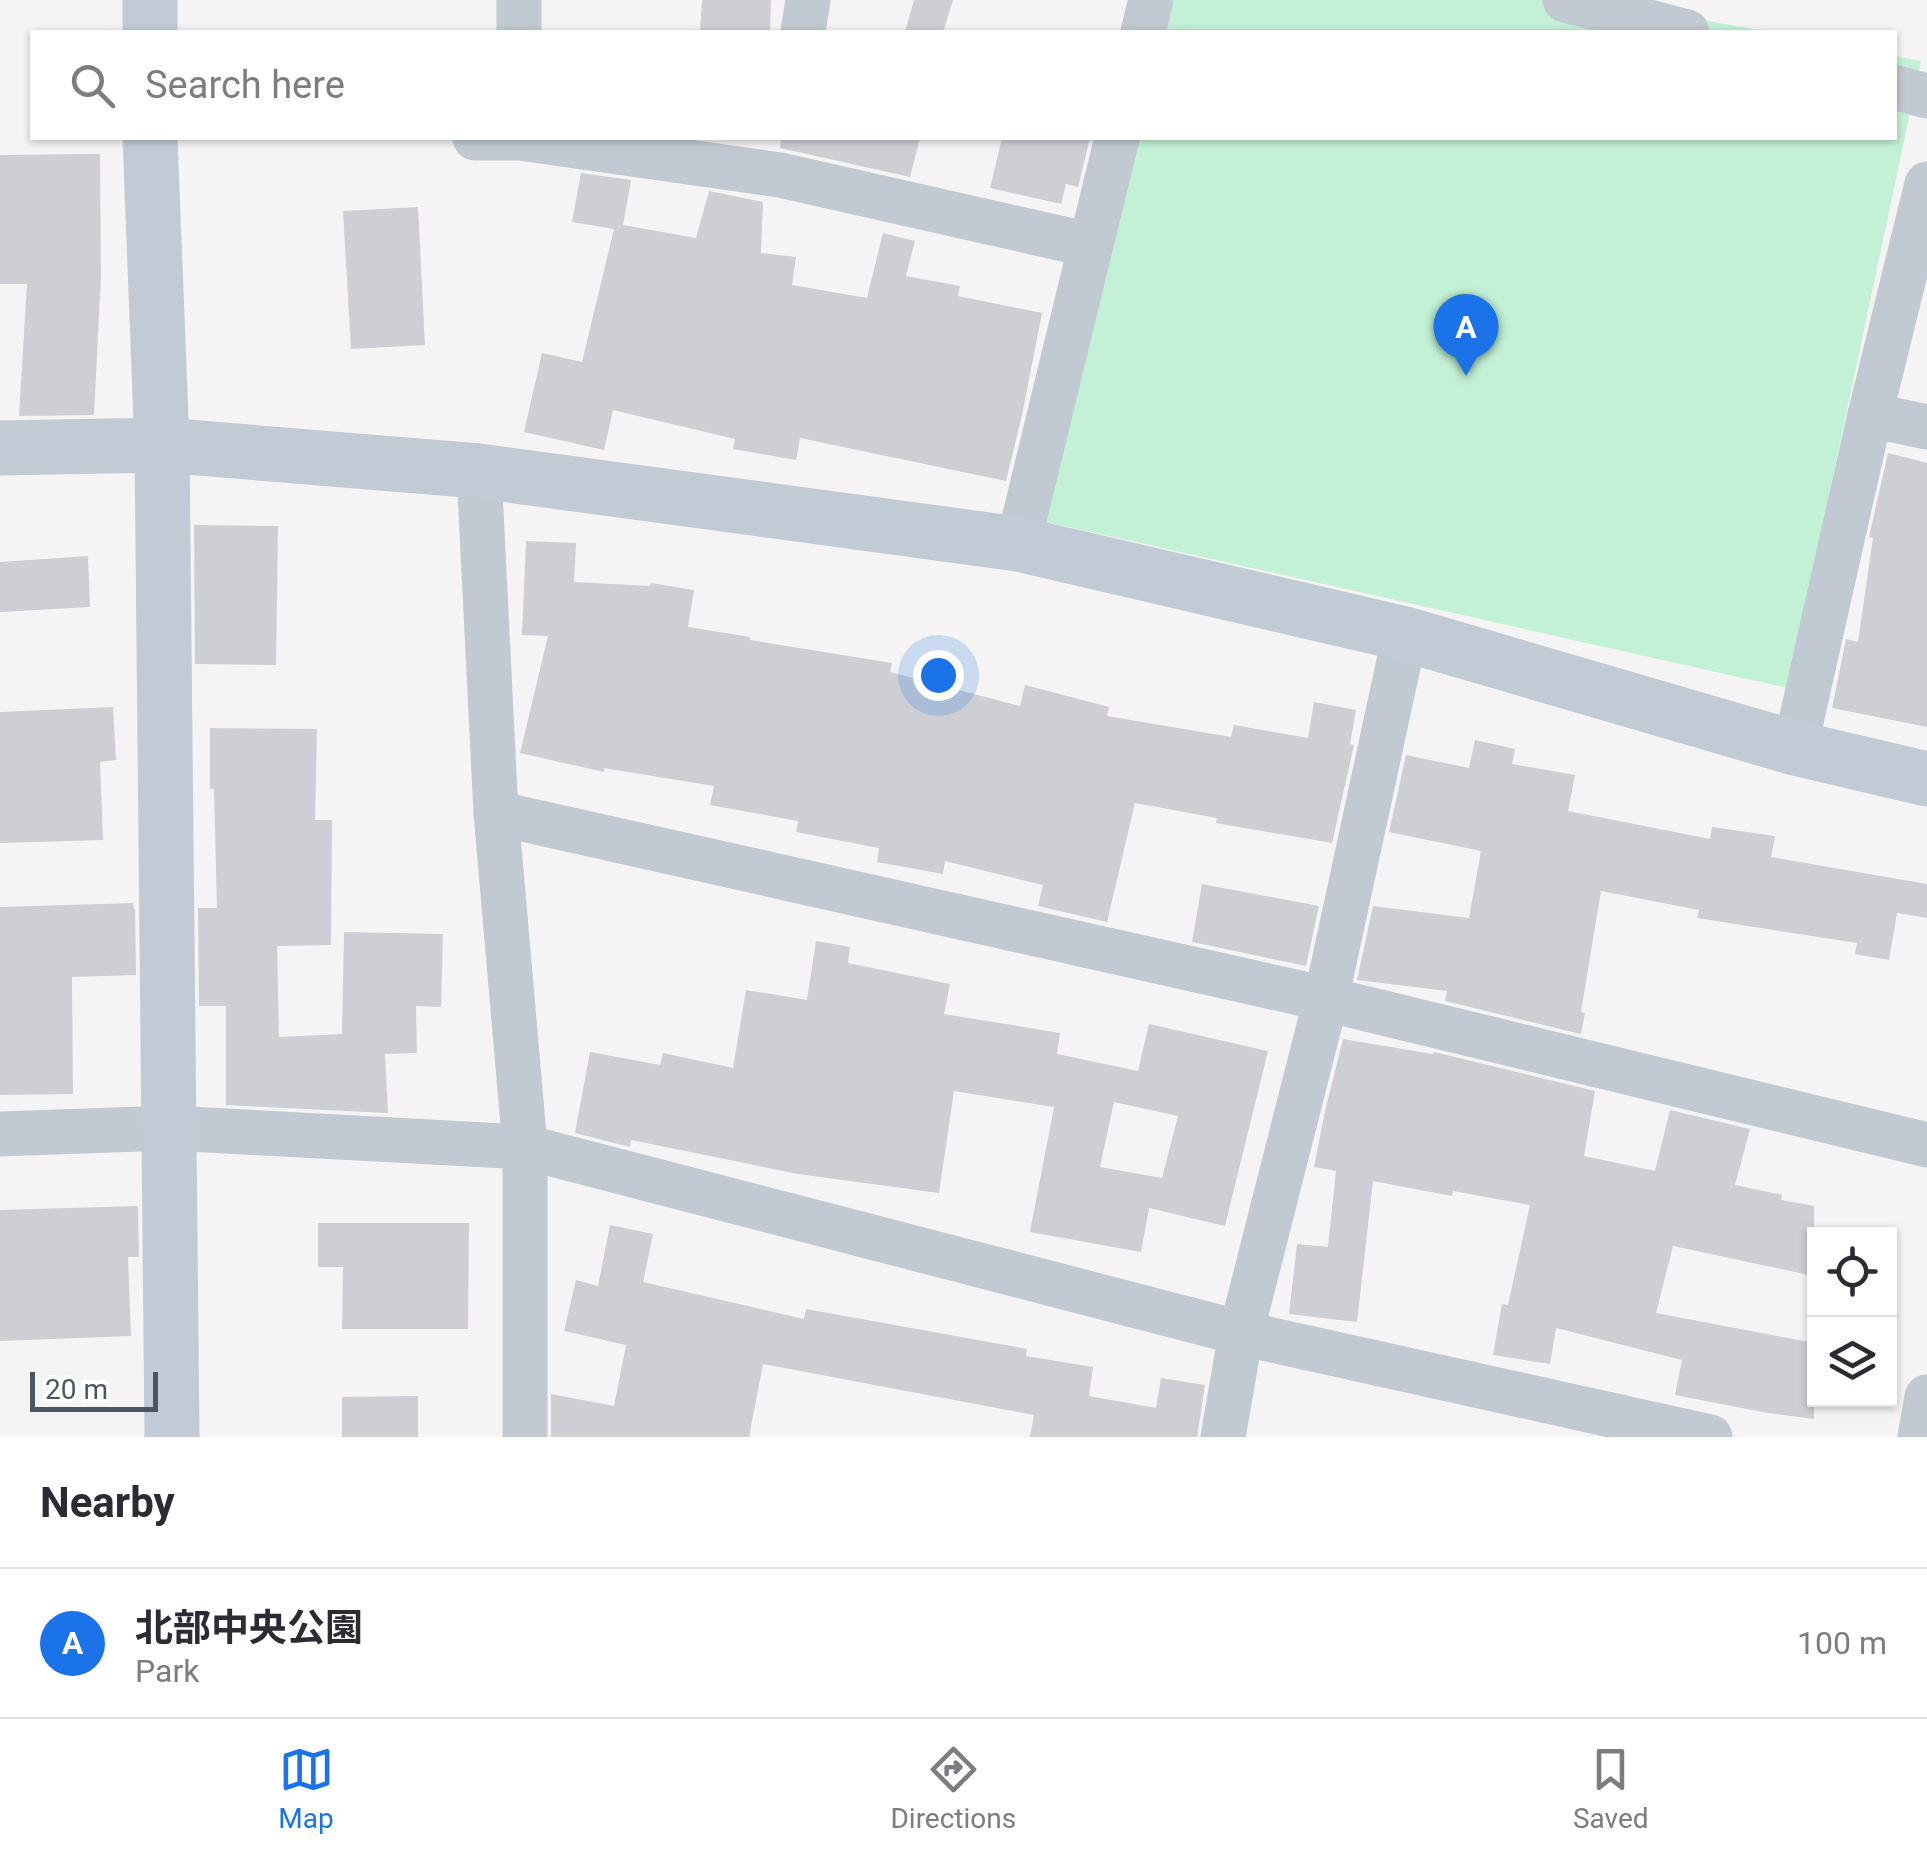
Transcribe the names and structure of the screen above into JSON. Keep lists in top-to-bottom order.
{
  "scale_bar": "20 m",
  "page": {
    "search": "Search here",
    "pins": "A",
    "scale": "20 m",
    "heading": "Nearby",
    "list": [
      {
        "mark": "A",
        "name": "北部中央公園",
        "note": "Park",
        "value": "100 m"
      }
    ],
    "nav": ["Map", "Directions", "Saved"]
  }
}
